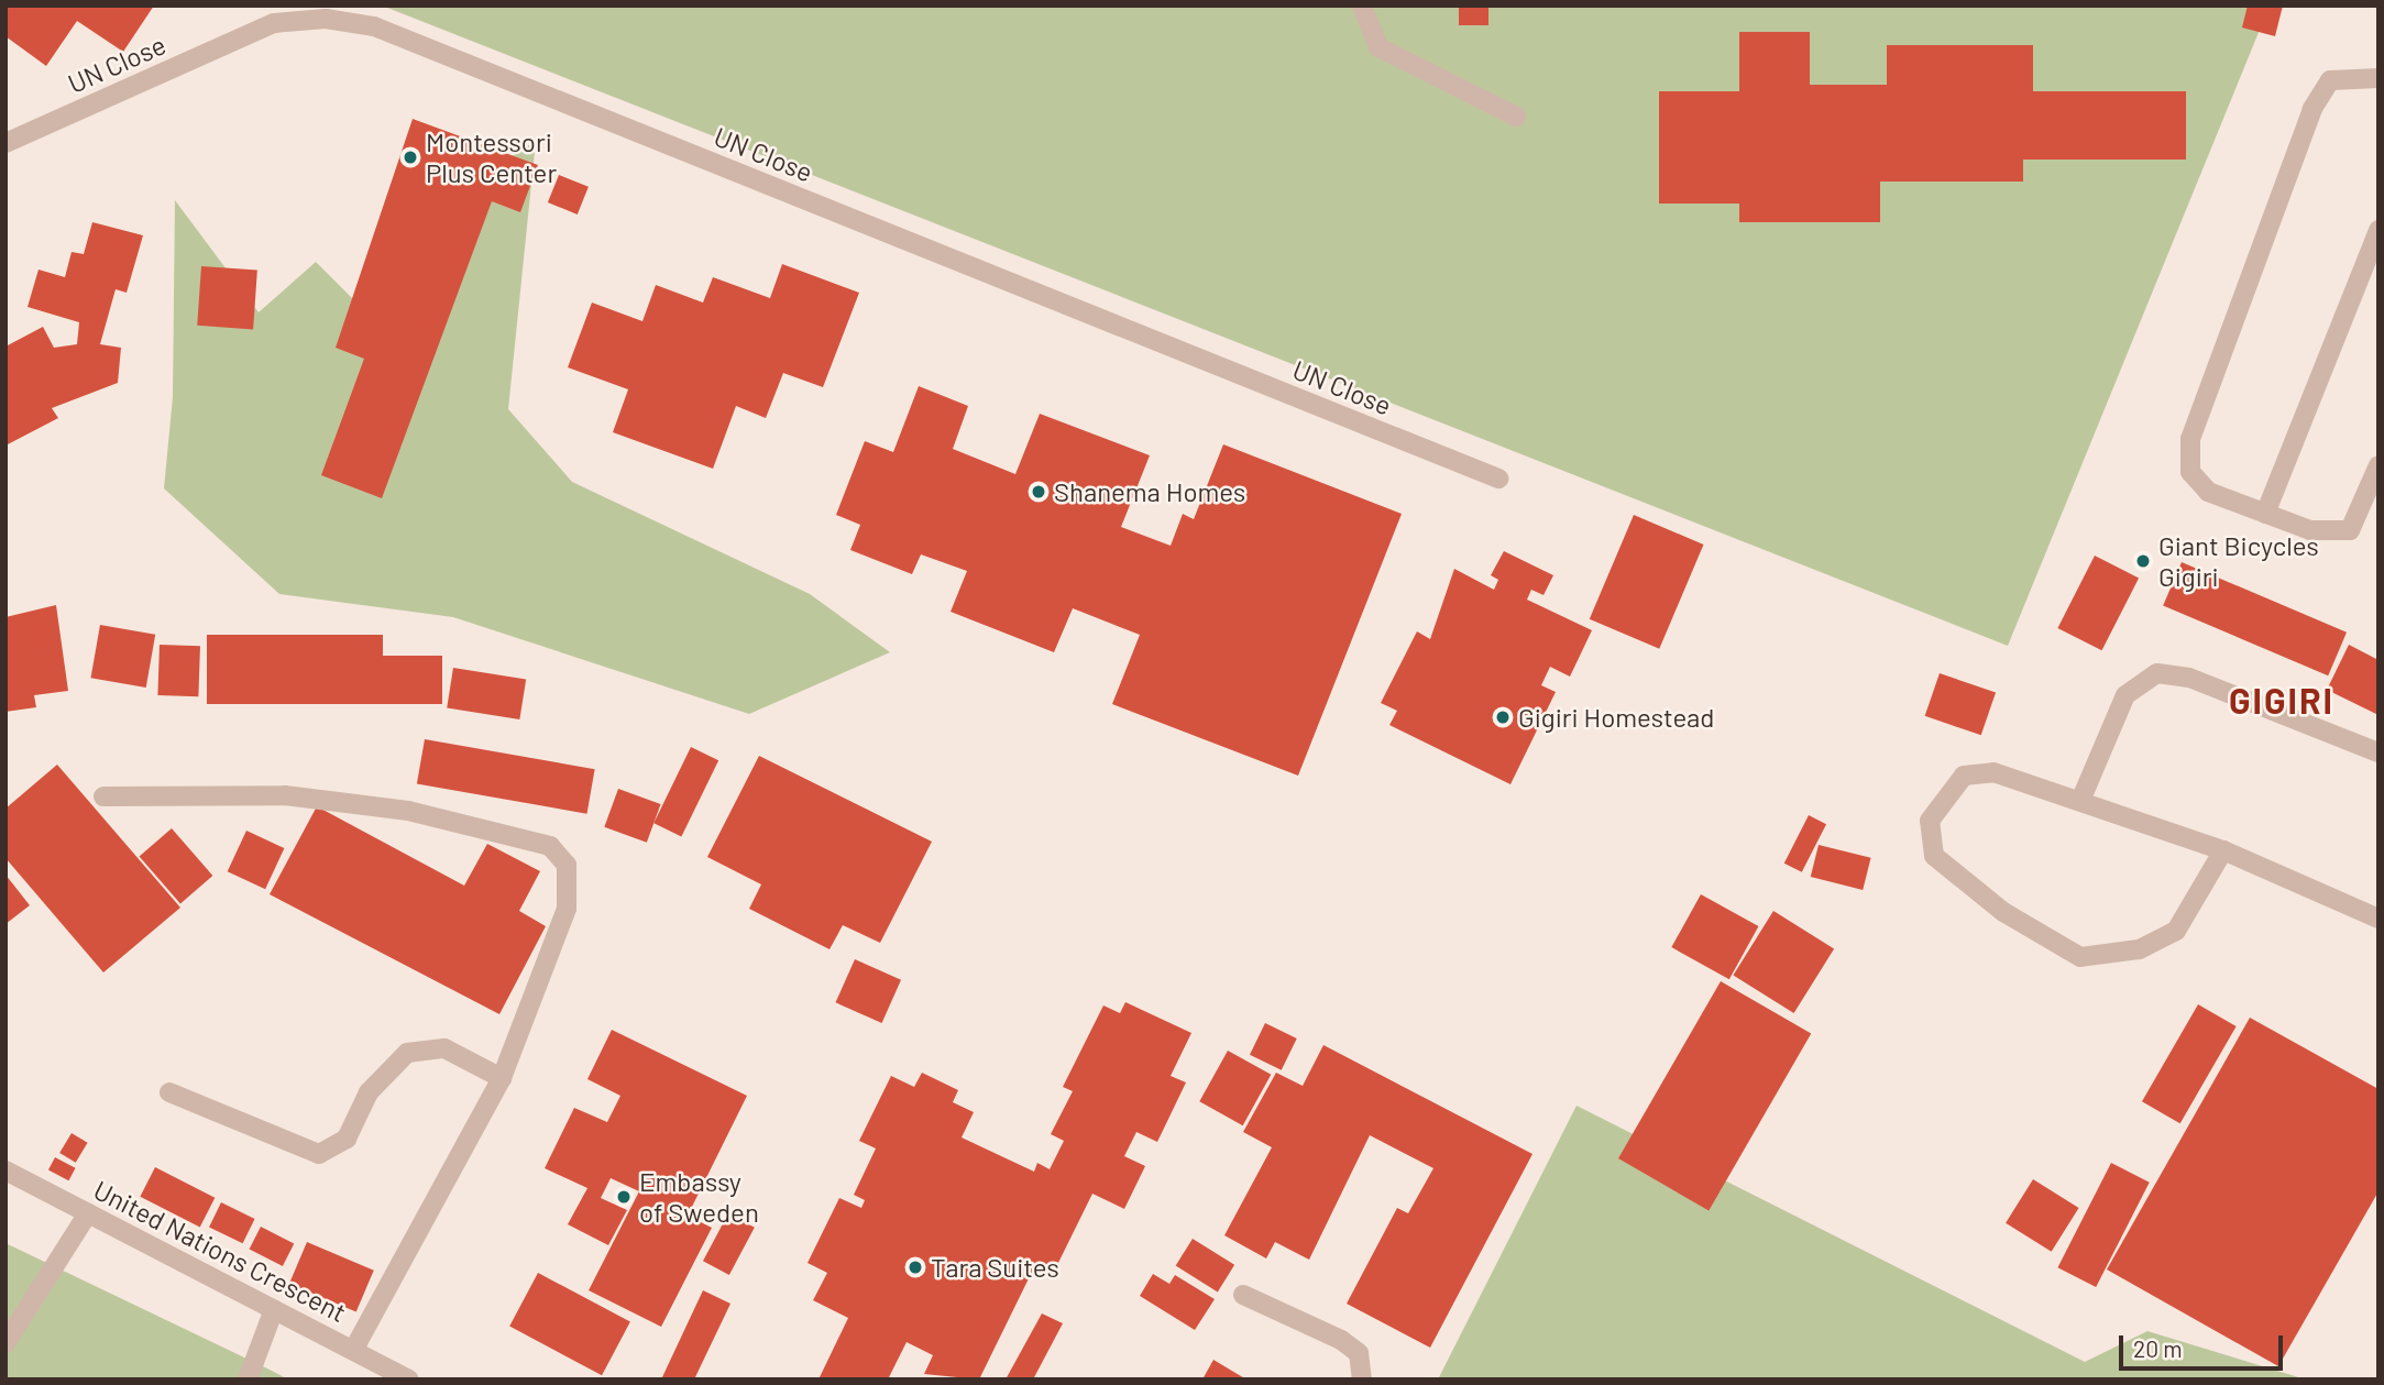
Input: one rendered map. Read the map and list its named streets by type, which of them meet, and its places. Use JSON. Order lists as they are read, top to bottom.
{
  "streets": {
    "street": ["UN Close", "United Nations Crescent"]
  },
  "districts": ["GIGIRI"],
  "places": [
    "Montessori Plus Center",
    "Shanema Homes",
    "Giant Bicycles Gigiri",
    "Gigiri Homestead",
    "Embassy of Sweden",
    "Tara Suites"
  ],
  "scale_bar": "20 m"
}
